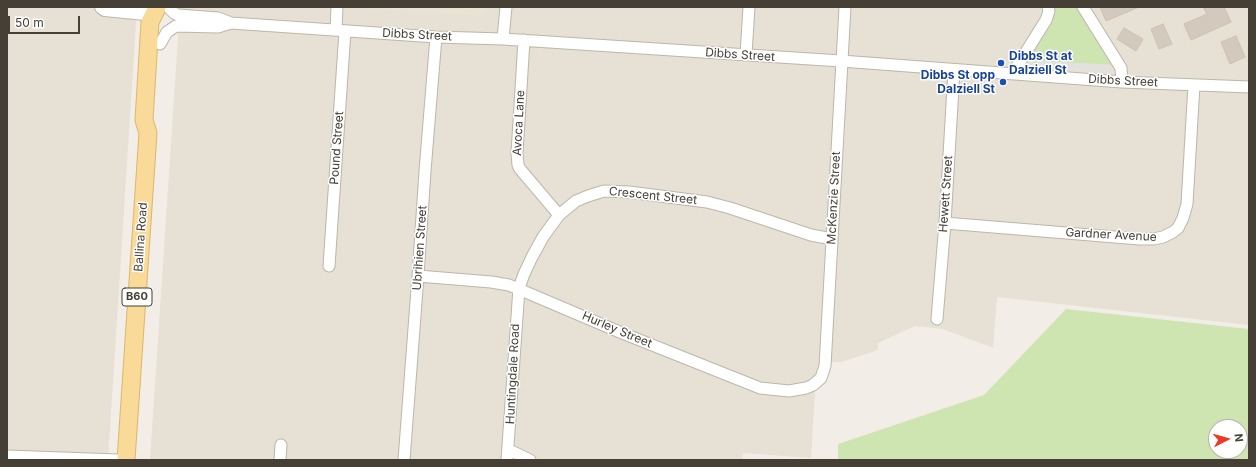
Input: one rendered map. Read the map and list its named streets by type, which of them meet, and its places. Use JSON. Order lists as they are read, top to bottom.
{
  "streets": {
    "main road": ["Ballina Road", "B60"],
    "street": [
      "Dibbs Street",
      "Avoca Lane",
      "Pound Street",
      "Hewett Street",
      "Crescent Street",
      "McKenzie Street",
      "Gardner Avenue",
      "Ubrihien Street",
      "Hurley Street",
      "Huntingdale Road"
    ]
  },
  "crossings": [
    ["Dibbs Street", "Avoca Lane"],
    ["Dibbs Street", "Pound Street"],
    ["Dibbs Street", "Hewett Street"],
    ["Dibbs Street", "McKenzie Street"],
    ["Dibbs Street", "Gardner Avenue"],
    ["Dibbs Street", "Ballina Road"],
    ["Dibbs Street", "Ubrihien Street"],
    ["Avoca Lane", "Crescent Street"],
    ["Hewett Street", "Gardner Avenue"],
    ["Crescent Street", "McKenzie Street"],
    ["Crescent Street", "Hurley Street"],
    ["Crescent Street", "Huntingdale Road"],
    ["McKenzie Street", "Hurley Street"],
    ["Ubrihien Street", "Hurley Street"],
    ["Hurley Street", "Huntingdale Road"]
  ],
  "places": ["Dibbs St at Dalziell St", "Dibbs St opp Dalziell St"],
  "scale_bar": "50 m",
  "north": "right"
}
